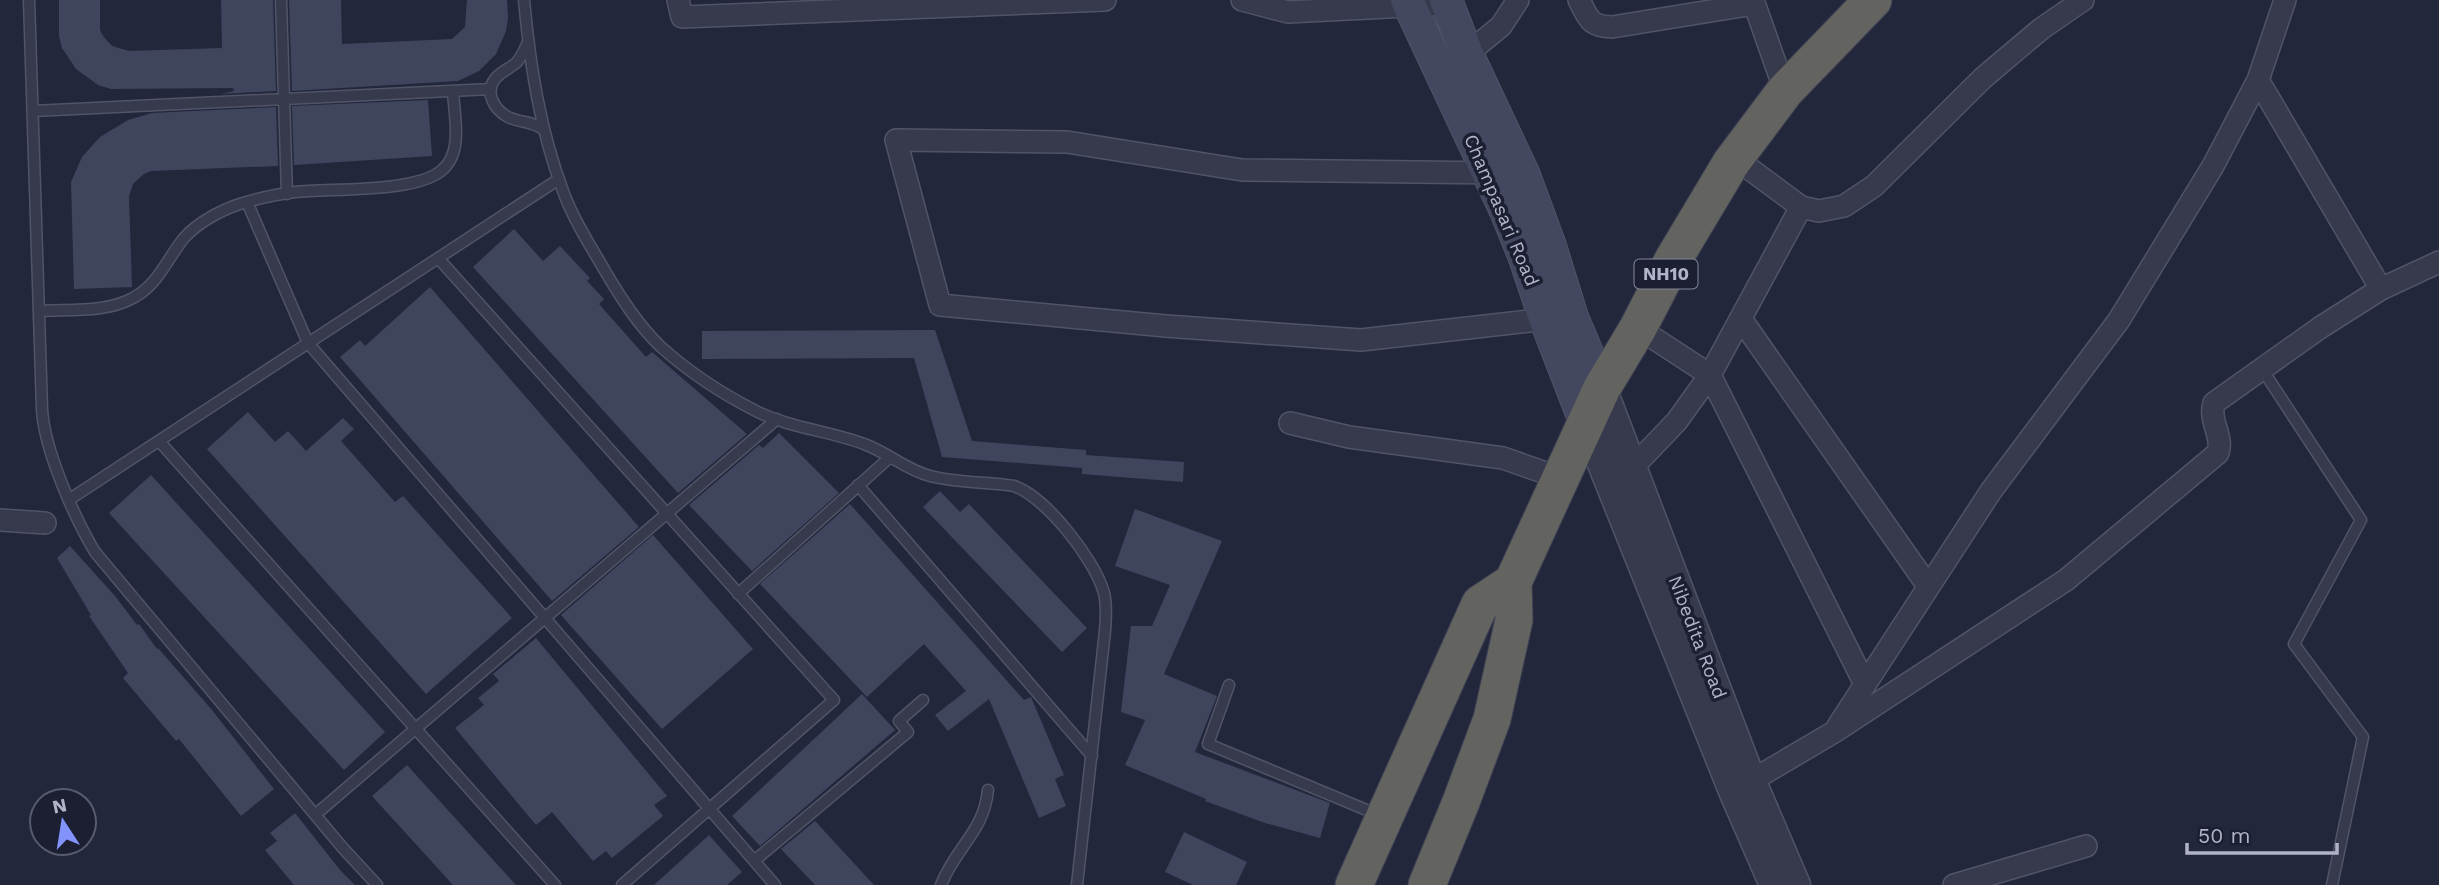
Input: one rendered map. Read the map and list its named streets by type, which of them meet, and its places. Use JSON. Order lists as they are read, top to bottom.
{
  "streets": {
    "highway": ["NH10"],
    "main road": ["Champasari Road"],
    "street": ["Nibedita Road"]
  },
  "crossings": [
    ["Champasari Road", "NH10"],
    ["Champasari Road", "Nibedita Road"],
    ["NH10", "Nibedita Road"]
  ],
  "scale_bar": "50 m",
  "north": "top"
}
